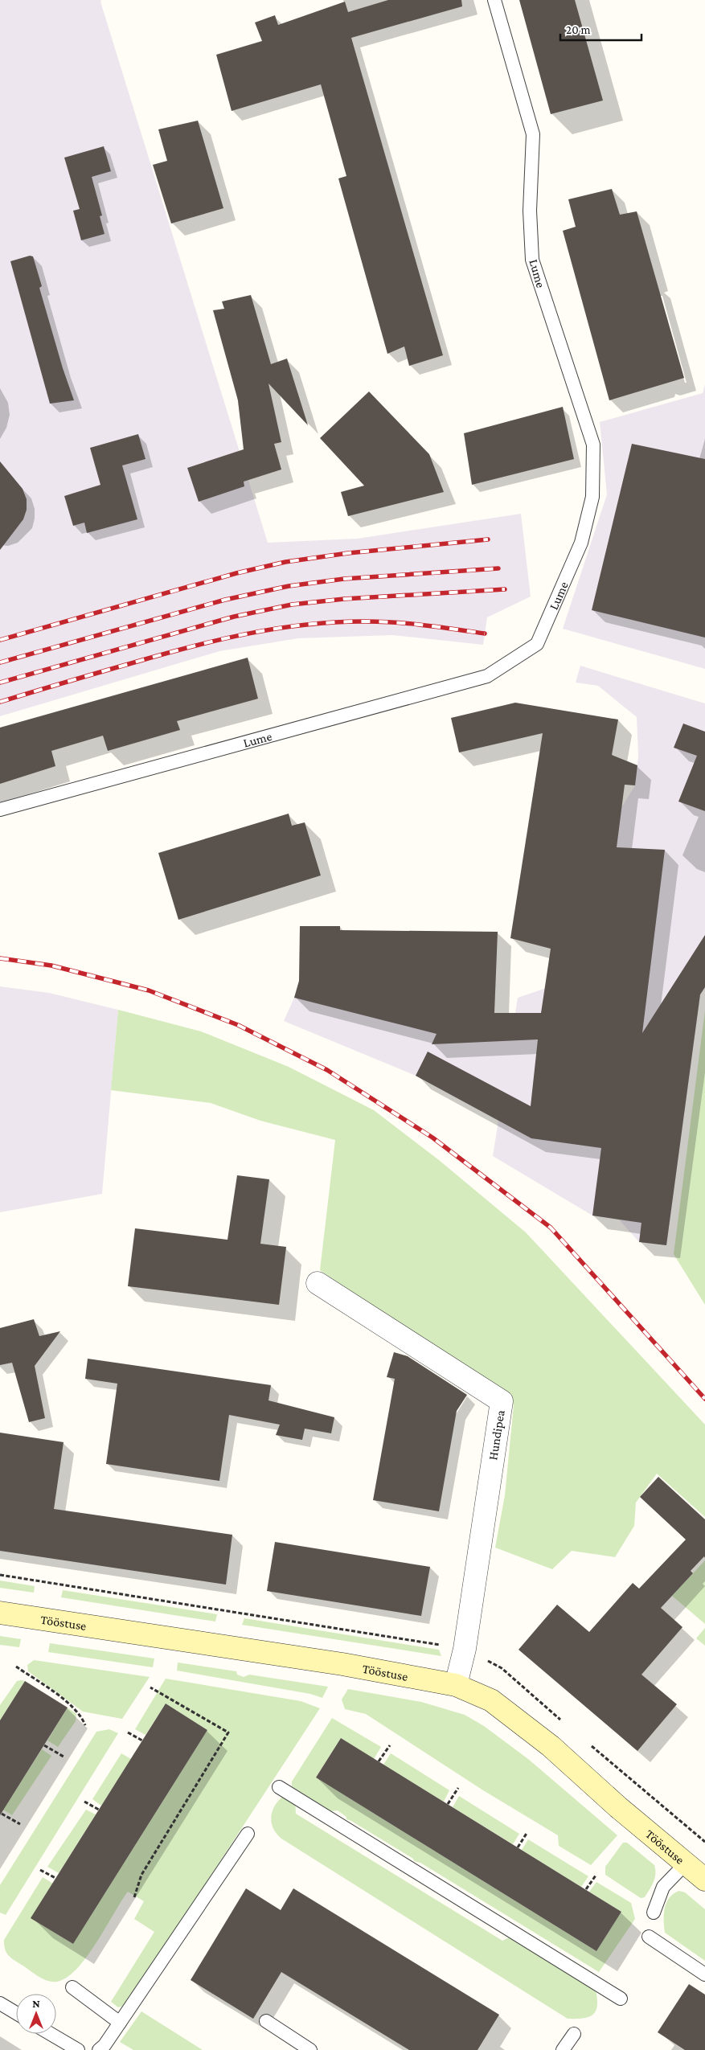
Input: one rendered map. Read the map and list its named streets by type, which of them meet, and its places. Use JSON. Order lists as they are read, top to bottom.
{
  "streets": {
    "street": ["Hundipea", "Tööstuse"],
    "lane": ["Lume"]
  },
  "crossings": [
    ["Hundipea", "Tööstuse"]
  ],
  "scale_bar": "20 m",
  "north": "top"
}
